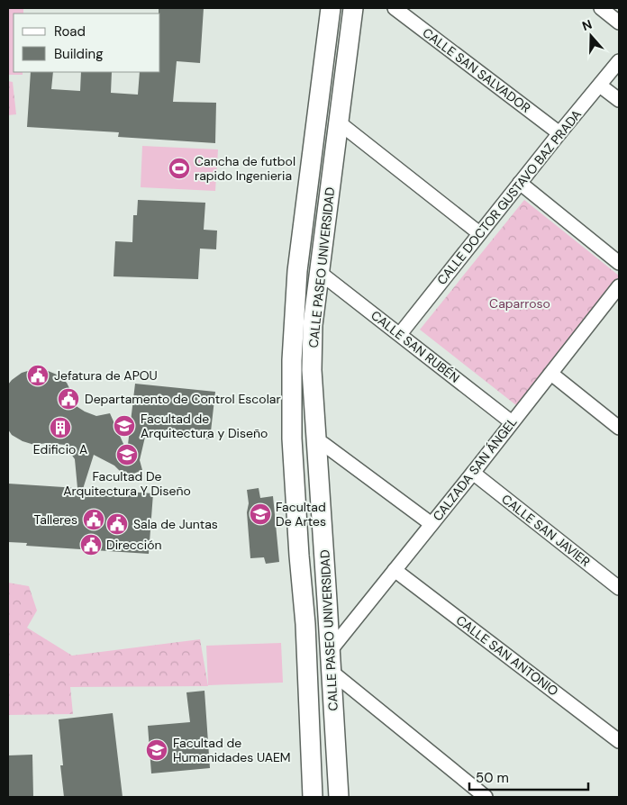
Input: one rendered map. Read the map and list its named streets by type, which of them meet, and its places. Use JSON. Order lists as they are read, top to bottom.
{
  "streets": {
    "street": [
      "CALLE SAN SALVADOR",
      "CALLE DOCTOR GUSTAVO BAZ PRADA",
      "CALLE PASEO UNIVERSIDAD",
      "CALLE SAN RUBÉN",
      "CALZADA SAN ÁNGEL",
      "CALLE SAN JAVIER",
      "CALLE SAN ANTONIO"
    ]
  },
  "crossings": [
    ["CALLE SAN SALVADOR", "CALLE DOCTOR GUSTAVO BAZ PRADA"],
    ["CALLE DOCTOR GUSTAVO BAZ PRADA", "CALLE SAN RUBÉN"],
    ["CALLE PASEO UNIVERSIDAD", "CALLE SAN RUBÉN"],
    ["CALLE PASEO UNIVERSIDAD", "CALZADA SAN ÁNGEL"],
    ["CALLE SAN RUBÉN", "CALZADA SAN ÁNGEL"],
    ["CALZADA SAN ÁNGEL", "CALLE SAN JAVIER"],
    ["CALZADA SAN ÁNGEL", "CALLE SAN ANTONIO"]
  ],
  "parks": ["Caparroso"],
  "places": {
    "sports": ["Cancha de futbol rapido Ingenieria"],
    "public building": [
      "Jefatura de APOU",
      "Departamento de Control Escolar",
      "Talleres",
      "Sala de Juntas",
      "Dirección"
    ],
    "school or university": [
      "Facultad de Arquitectura y Diseño",
      "Facultad De Arquitectura Y Diseño",
      "Facultad De Artes",
      "Facultad de Humanidades UAEM"
    ],
    "building": ["Edificio A"]
  },
  "legend": ["Road", "Building"],
  "scale_bar": "50 m",
  "north": "top"
}
